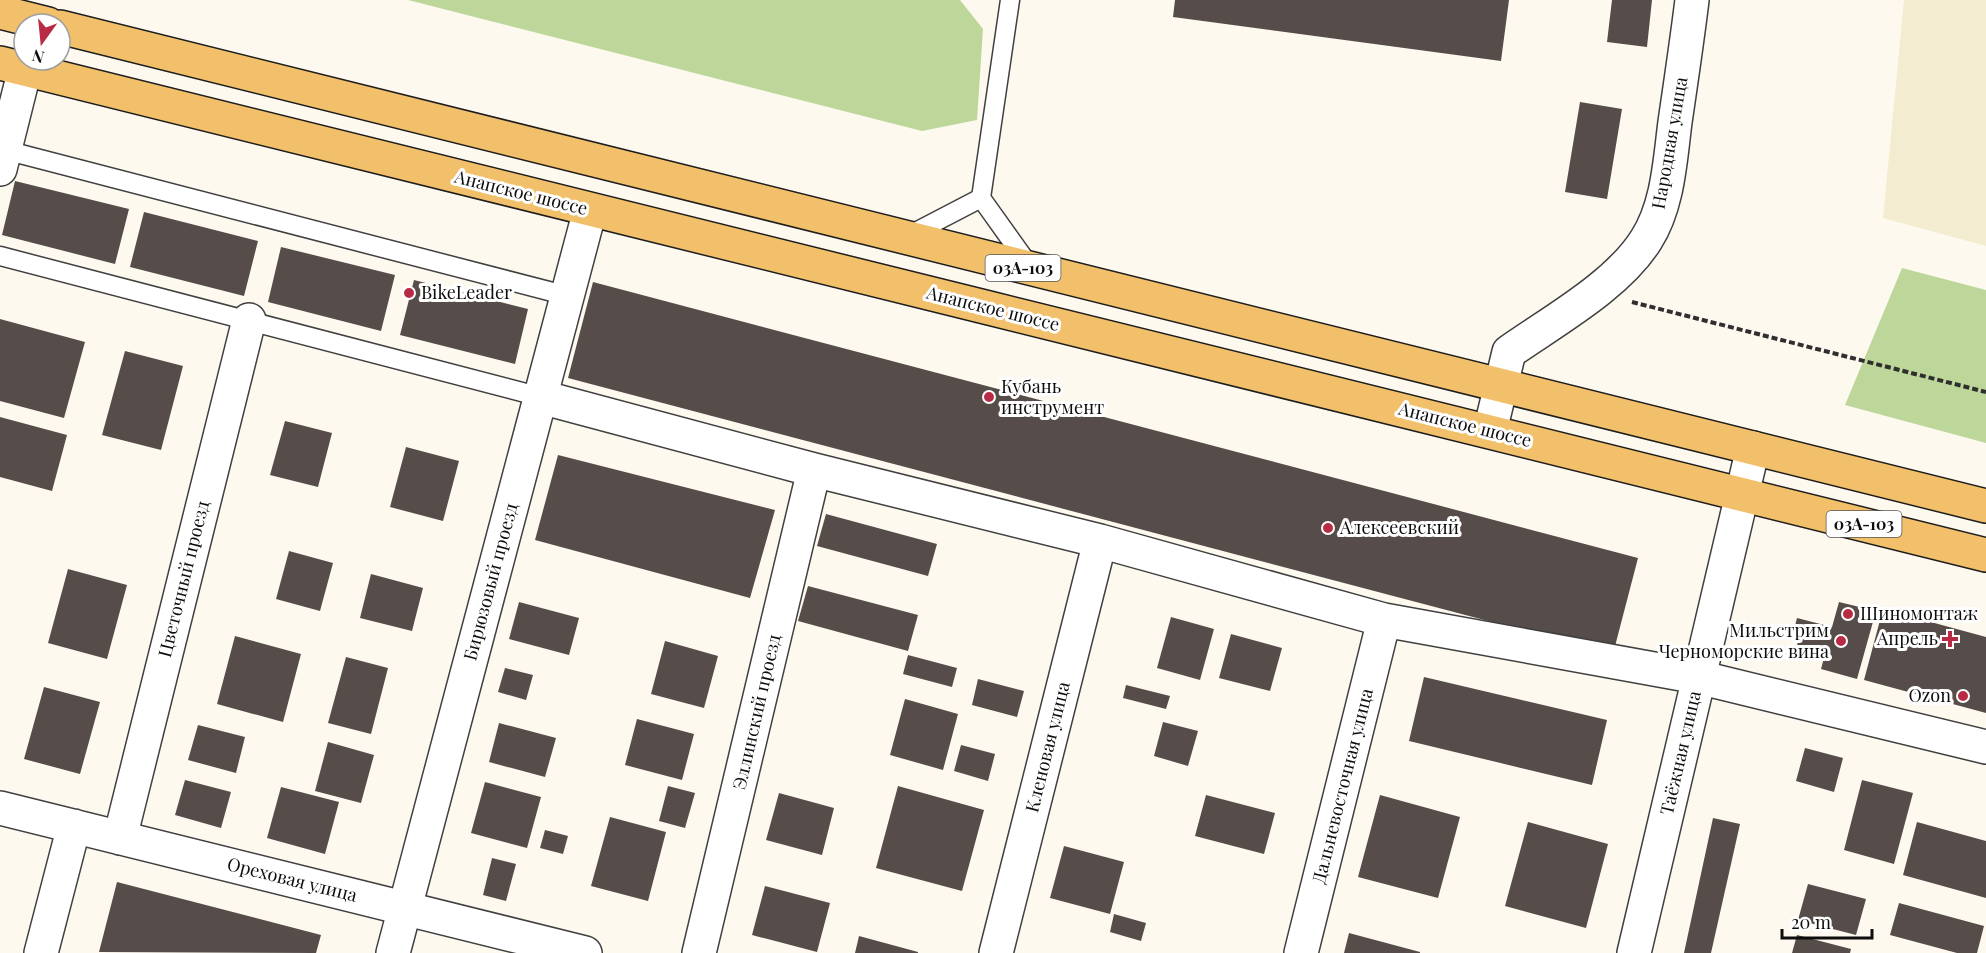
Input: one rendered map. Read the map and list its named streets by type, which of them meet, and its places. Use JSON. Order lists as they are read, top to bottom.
{
  "streets": {
    "main road": ["Анапское шоссе", "03А-103"],
    "street": [
      "Народная улица",
      "Цветочный проезд",
      "Бирюзовый проезд",
      "Эллинский проезд",
      "Кленовая улица",
      "Таёжная улица",
      "Дальневосточная улица",
      "Ореховая улица"
    ]
  },
  "crossings": [
    ["Народная улица", "Анапское шоссе"],
    ["Народная улица", "03А-103"],
    ["Анапское шоссе", "Бирюзовый проезд"],
    ["Анапское шоссе", "Таёжная улица"],
    ["03А-103", "Таёжная улица"],
    ["Цветочный проезд", "Ореховая улица"],
    ["Бирюзовый проезд", "Ореховая улица"]
  ],
  "places": {
    "other": [
      "BikeLeader",
      "Кубань инструмент",
      "Алексеевский",
      "Шиномонтаж",
      "Мильстрим Черноморские вина",
      "Ozon"
    ],
    "health": ["Апрель"]
  },
  "scale_bar": "20 m",
  "north": "bottom"
}
